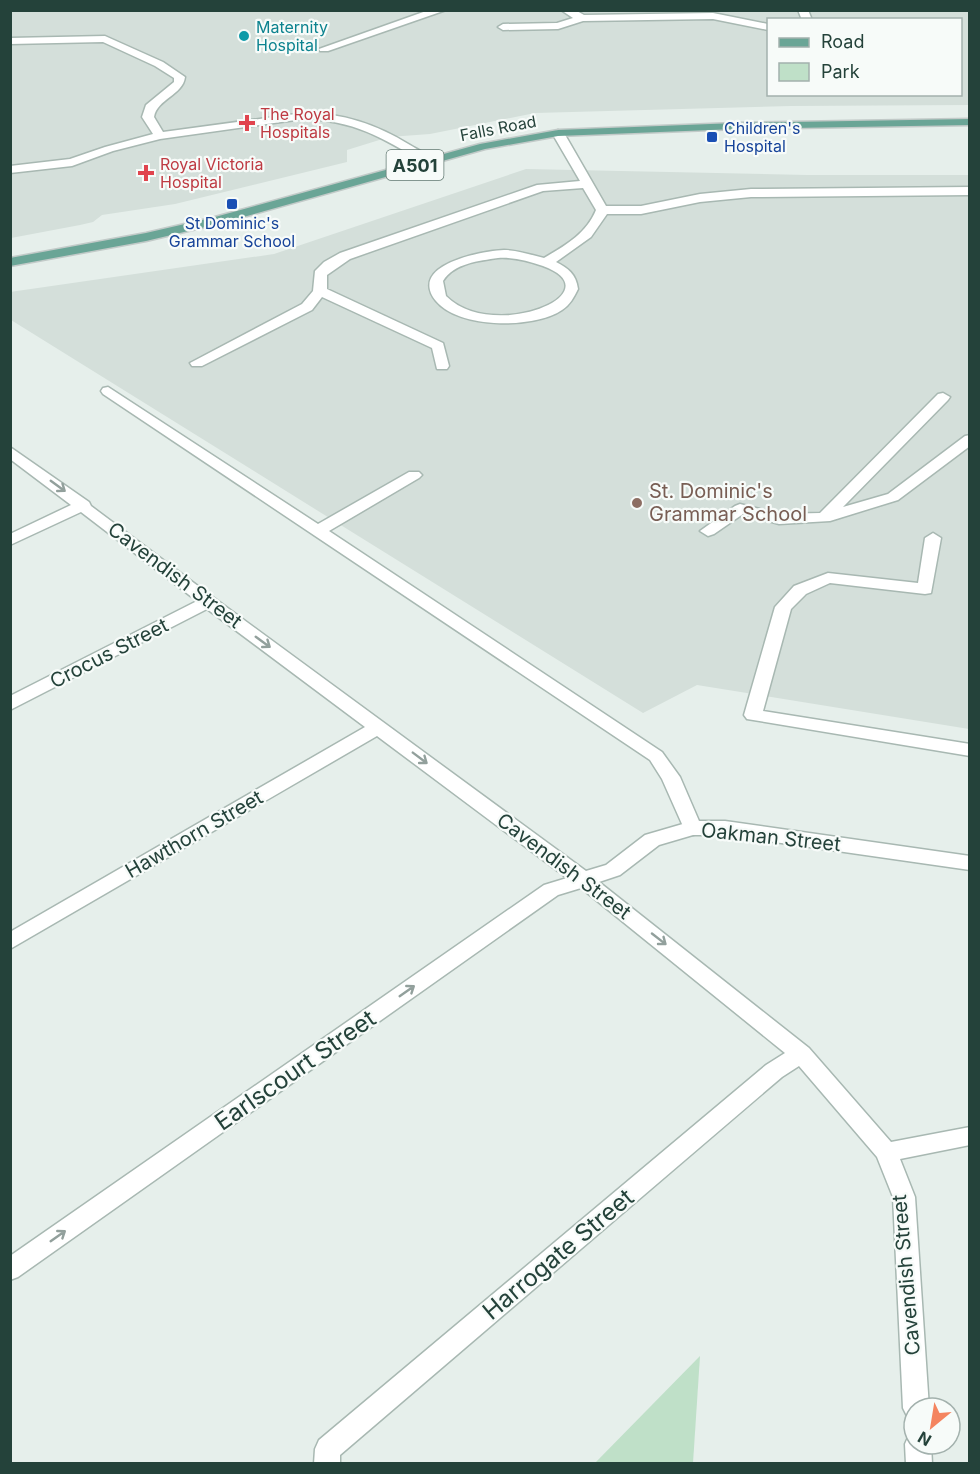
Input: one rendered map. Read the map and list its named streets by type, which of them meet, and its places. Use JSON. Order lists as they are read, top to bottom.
{
  "streets": {
    "main road": ["Falls Road", "A501"],
    "street": [
      "Cavendish Street",
      "Crocus Street",
      "Hawthorn Street",
      "Oakman Street",
      "Earlscourt Street",
      "Harrogate Street"
    ]
  },
  "crossings": [
    ["Cavendish Street", "Crocus Street"],
    ["Cavendish Street", "Hawthorn Street"],
    ["Cavendish Street", "Oakman Street"],
    ["Cavendish Street", "Earlscourt Street"],
    ["Cavendish Street", "Harrogate Street"],
    ["Oakman Street", "Earlscourt Street"]
  ],
  "one_way": ["Earlscourt Street"],
  "places": {
    "other": ["Maternity Hospital", "St. Dominic's Grammar School"],
    "health": ["The Royal Hospitals", "Royal Victoria Hospital"],
    "transit": ["Children's Hospital", "St Dominic's Grammar School"]
  },
  "legend": ["Road", "Park"],
  "north": "bottom left"
}
